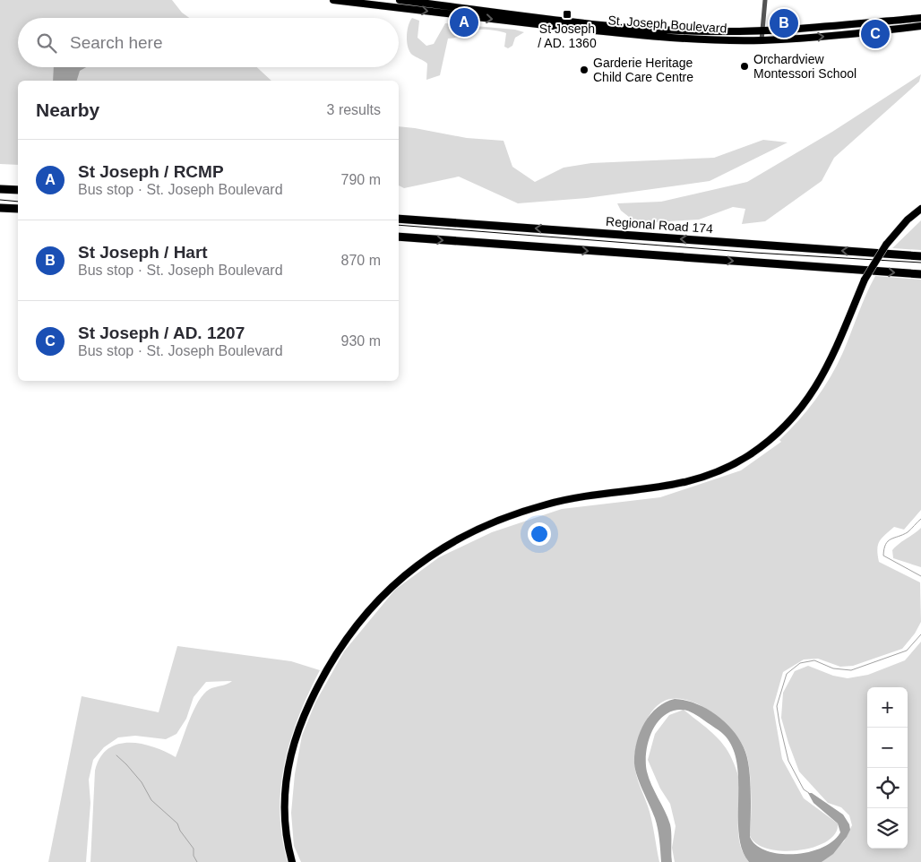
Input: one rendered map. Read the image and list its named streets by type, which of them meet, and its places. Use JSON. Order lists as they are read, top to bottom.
{
  "streets": {
    "highway": ["Regional Road 174"],
    "main road": ["St. Joseph Boulevard"]
  },
  "places": {
    "transit": ["St Joseph / AD. 1360"],
    "other": ["Orchardview Montessori School", "Garderie Heritage Child Care Centre"]
  },
  "page": {
    "pins": ["A", "B", "C"],
    "search": "Search here",
    "heading": ["Nearby", "3 results"],
    "list": [
      {
        "mark": "A",
        "name": "St Joseph / RCMP",
        "note": "Bus stop · St. Joseph Boulevard",
        "value": "790 m"
      },
      {
        "mark": "B",
        "name": "St Joseph / Hart",
        "note": "Bus stop · St. Joseph Boulevard",
        "value": "870 m"
      },
      {
        "mark": "C",
        "name": "St Joseph / AD. 1207",
        "note": "Bus stop · St. Joseph Boulevard",
        "value": "930 m"
      }
    ],
    "map_buttons": ["+", "−"]
  }
}
